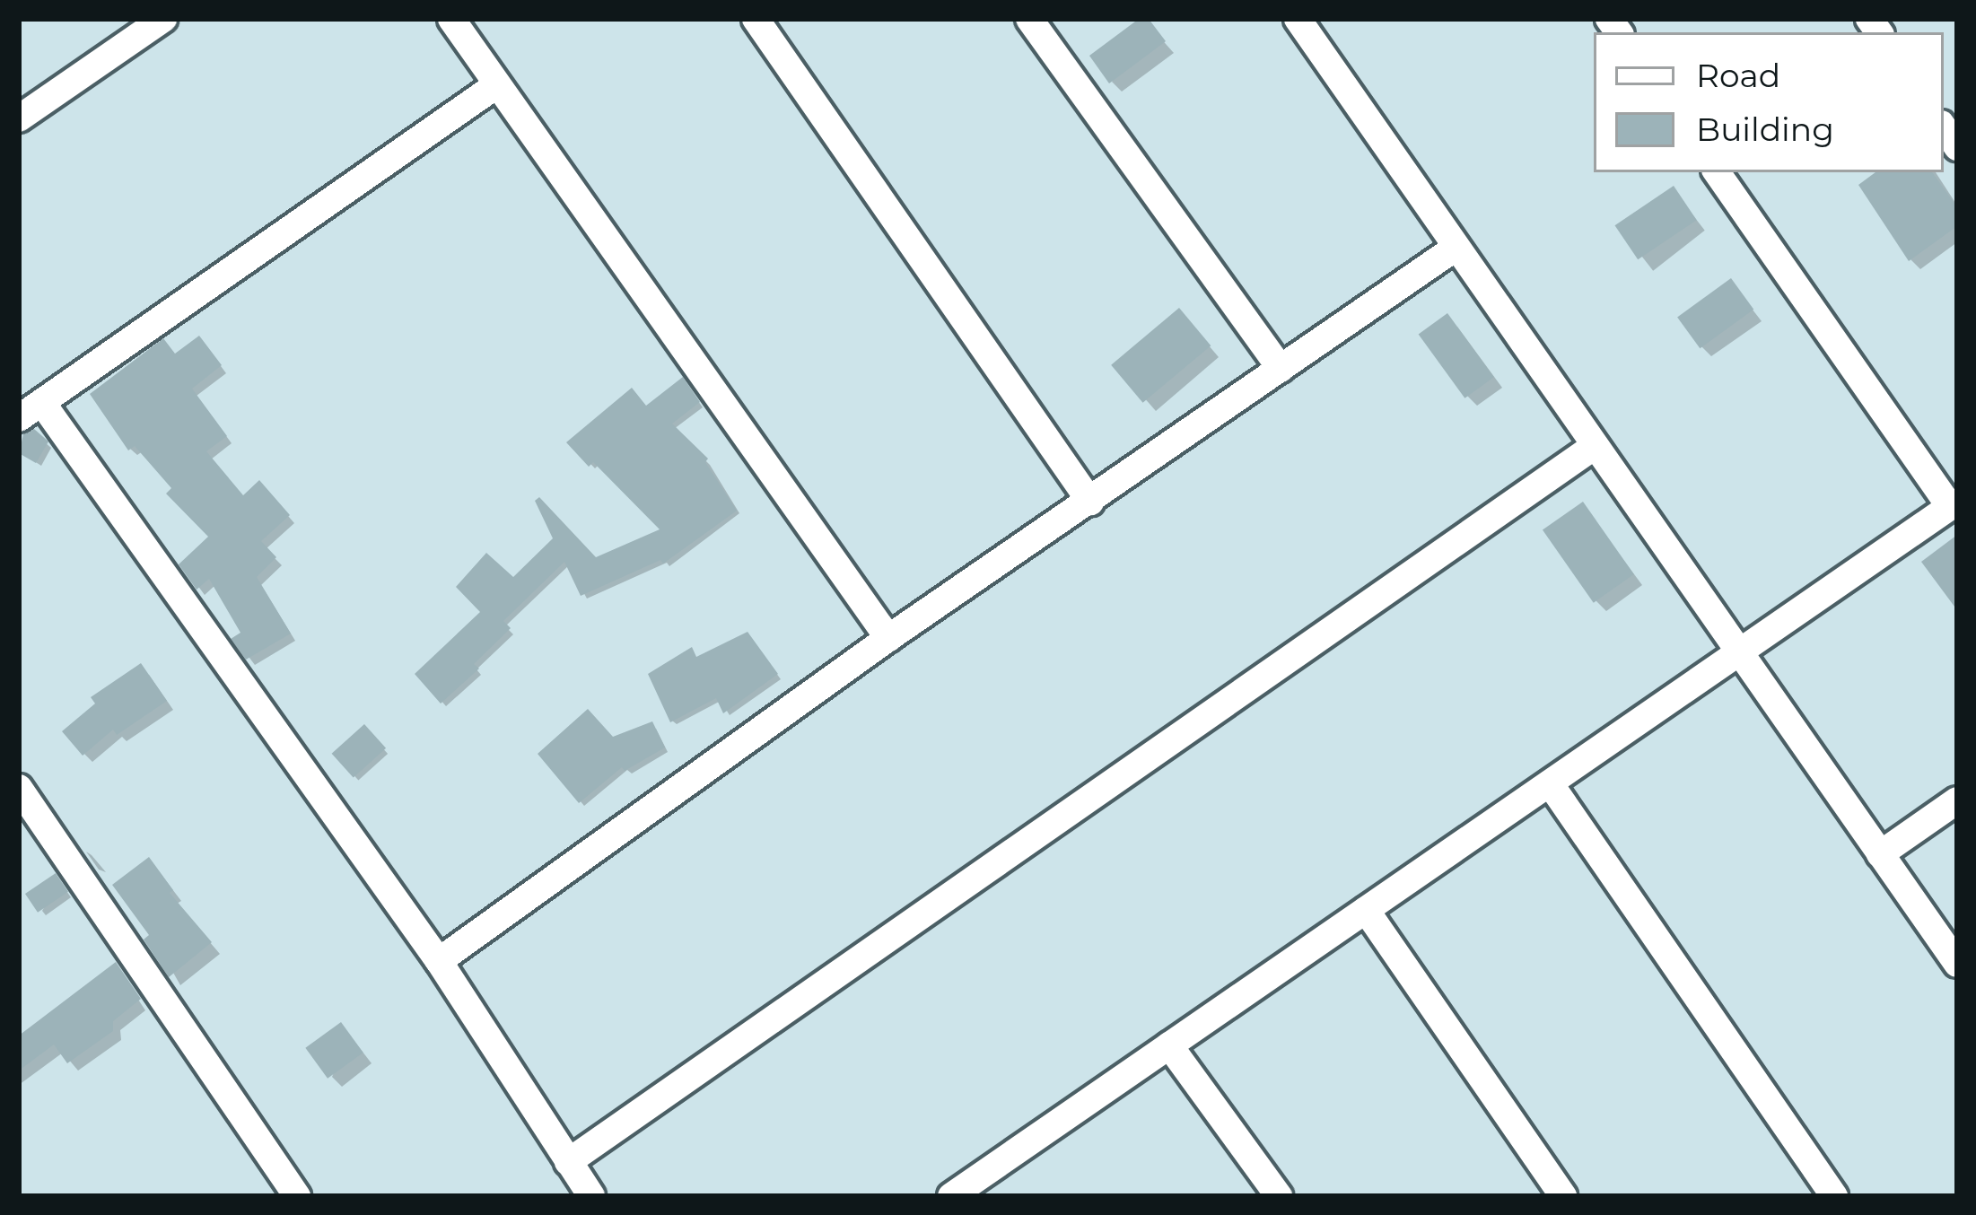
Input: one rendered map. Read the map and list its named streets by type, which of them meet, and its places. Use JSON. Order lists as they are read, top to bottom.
{
  "legend": ["Road", "Building"]
}
